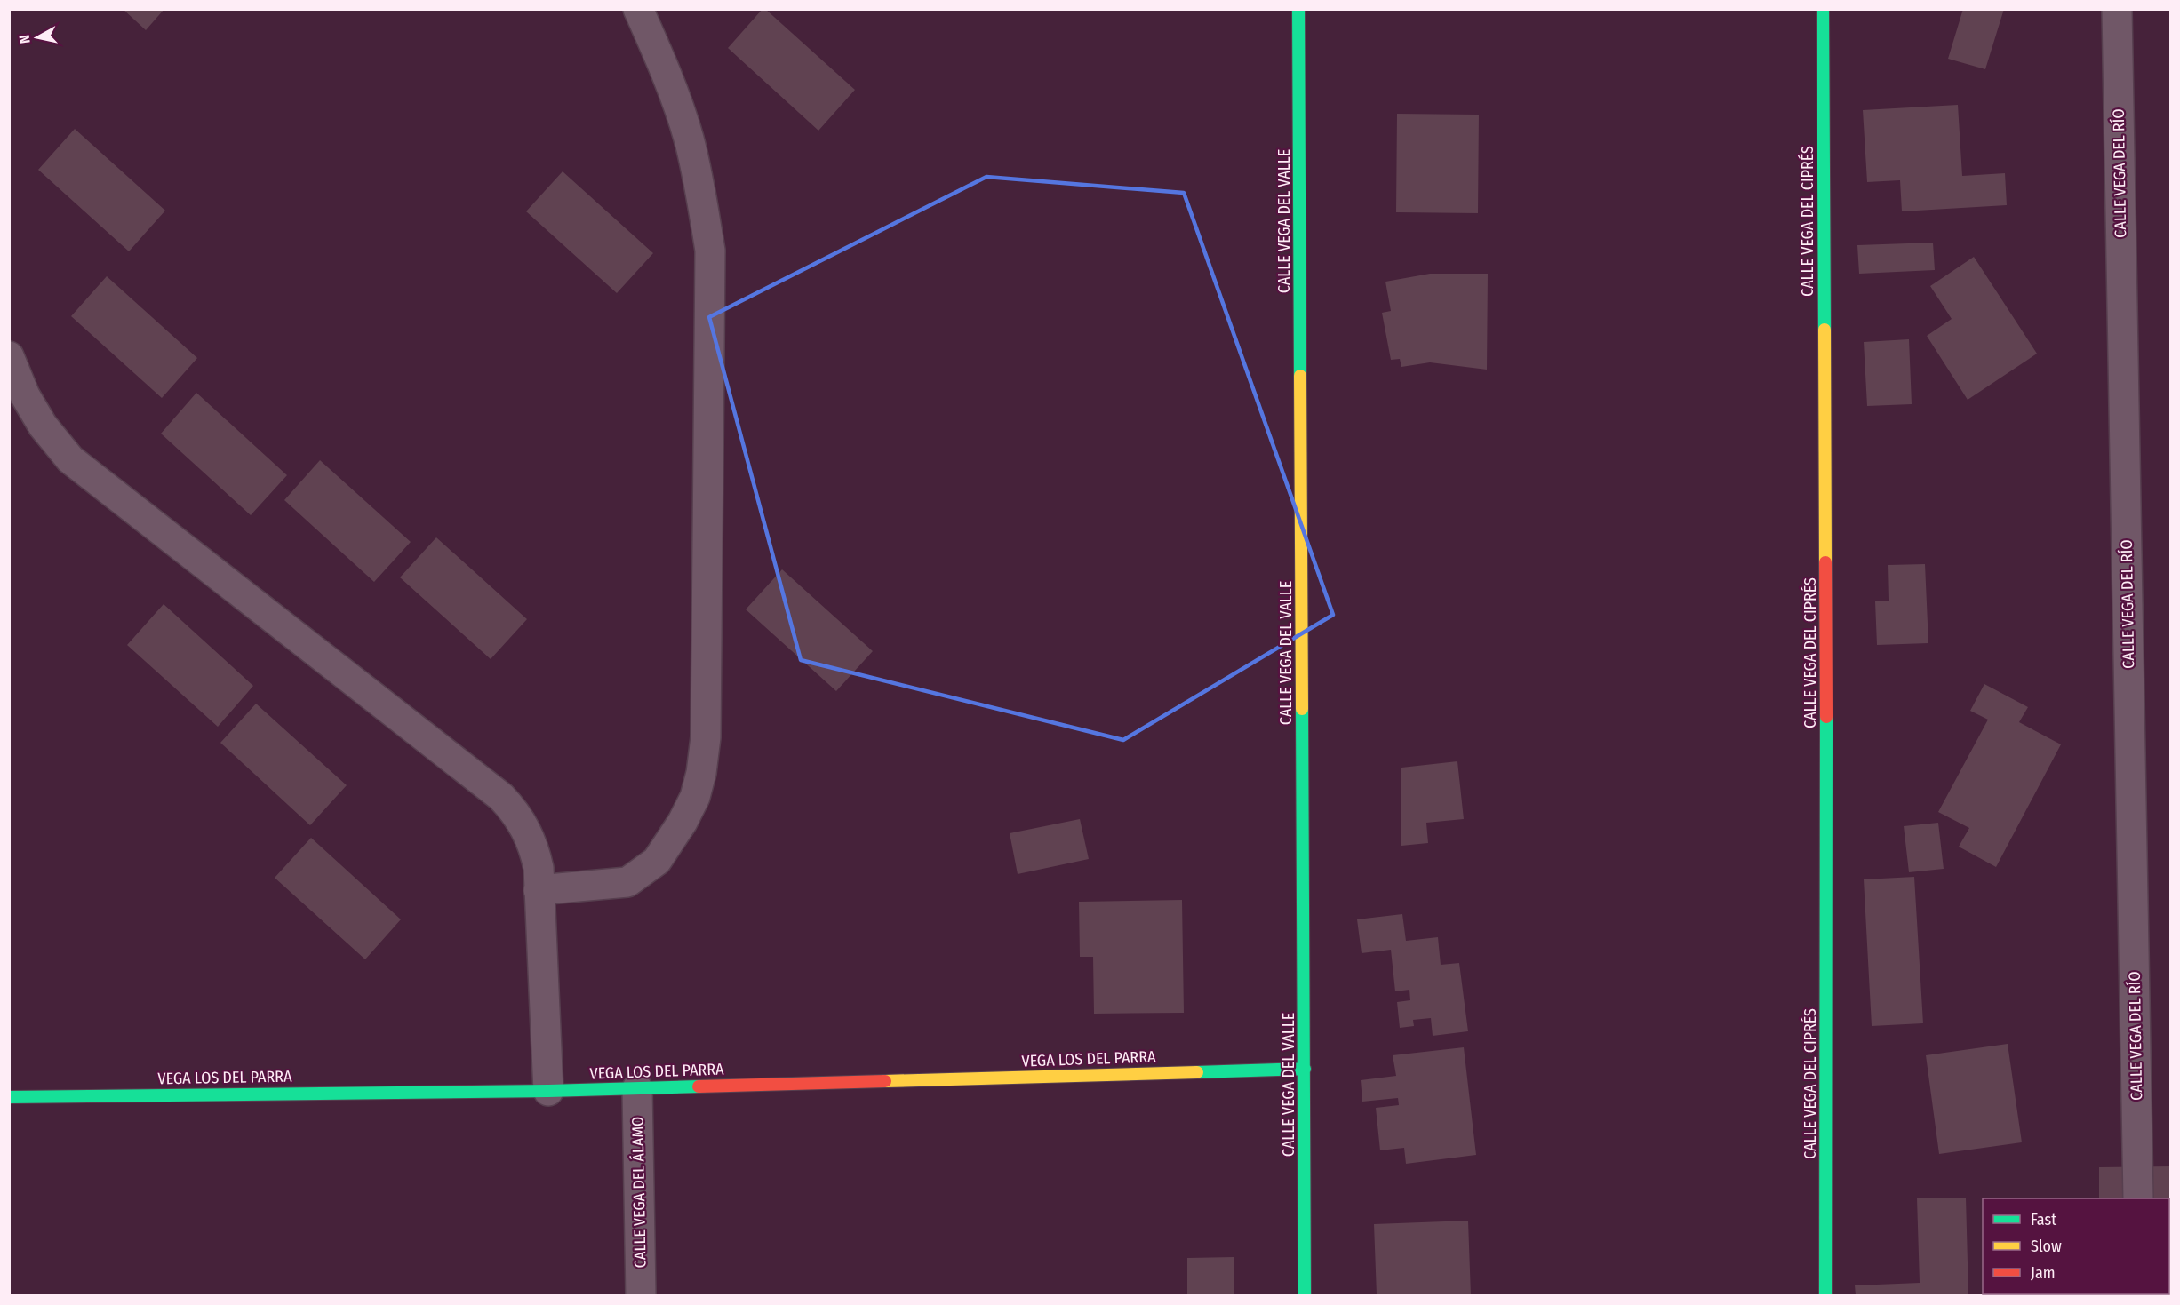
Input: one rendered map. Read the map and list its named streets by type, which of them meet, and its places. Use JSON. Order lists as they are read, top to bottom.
{
  "streets": {
    "street": [
      "CALLE VEGA DEL RÍO",
      "CALLE VEGA DEL VALLE",
      "CALLE VEGA DEL CIPRÉS",
      "VEGA LOS DEL PARRA",
      "CALLE VEGA DEL ÁLAMO"
    ]
  },
  "crossings": [
    ["CALLE VEGA DEL VALLE", "VEGA LOS DEL PARRA"],
    ["VEGA LOS DEL PARRA", "CALLE VEGA DEL ÁLAMO"]
  ],
  "legend": ["Fast", "Slow", "Jam"],
  "north": "left"
}
